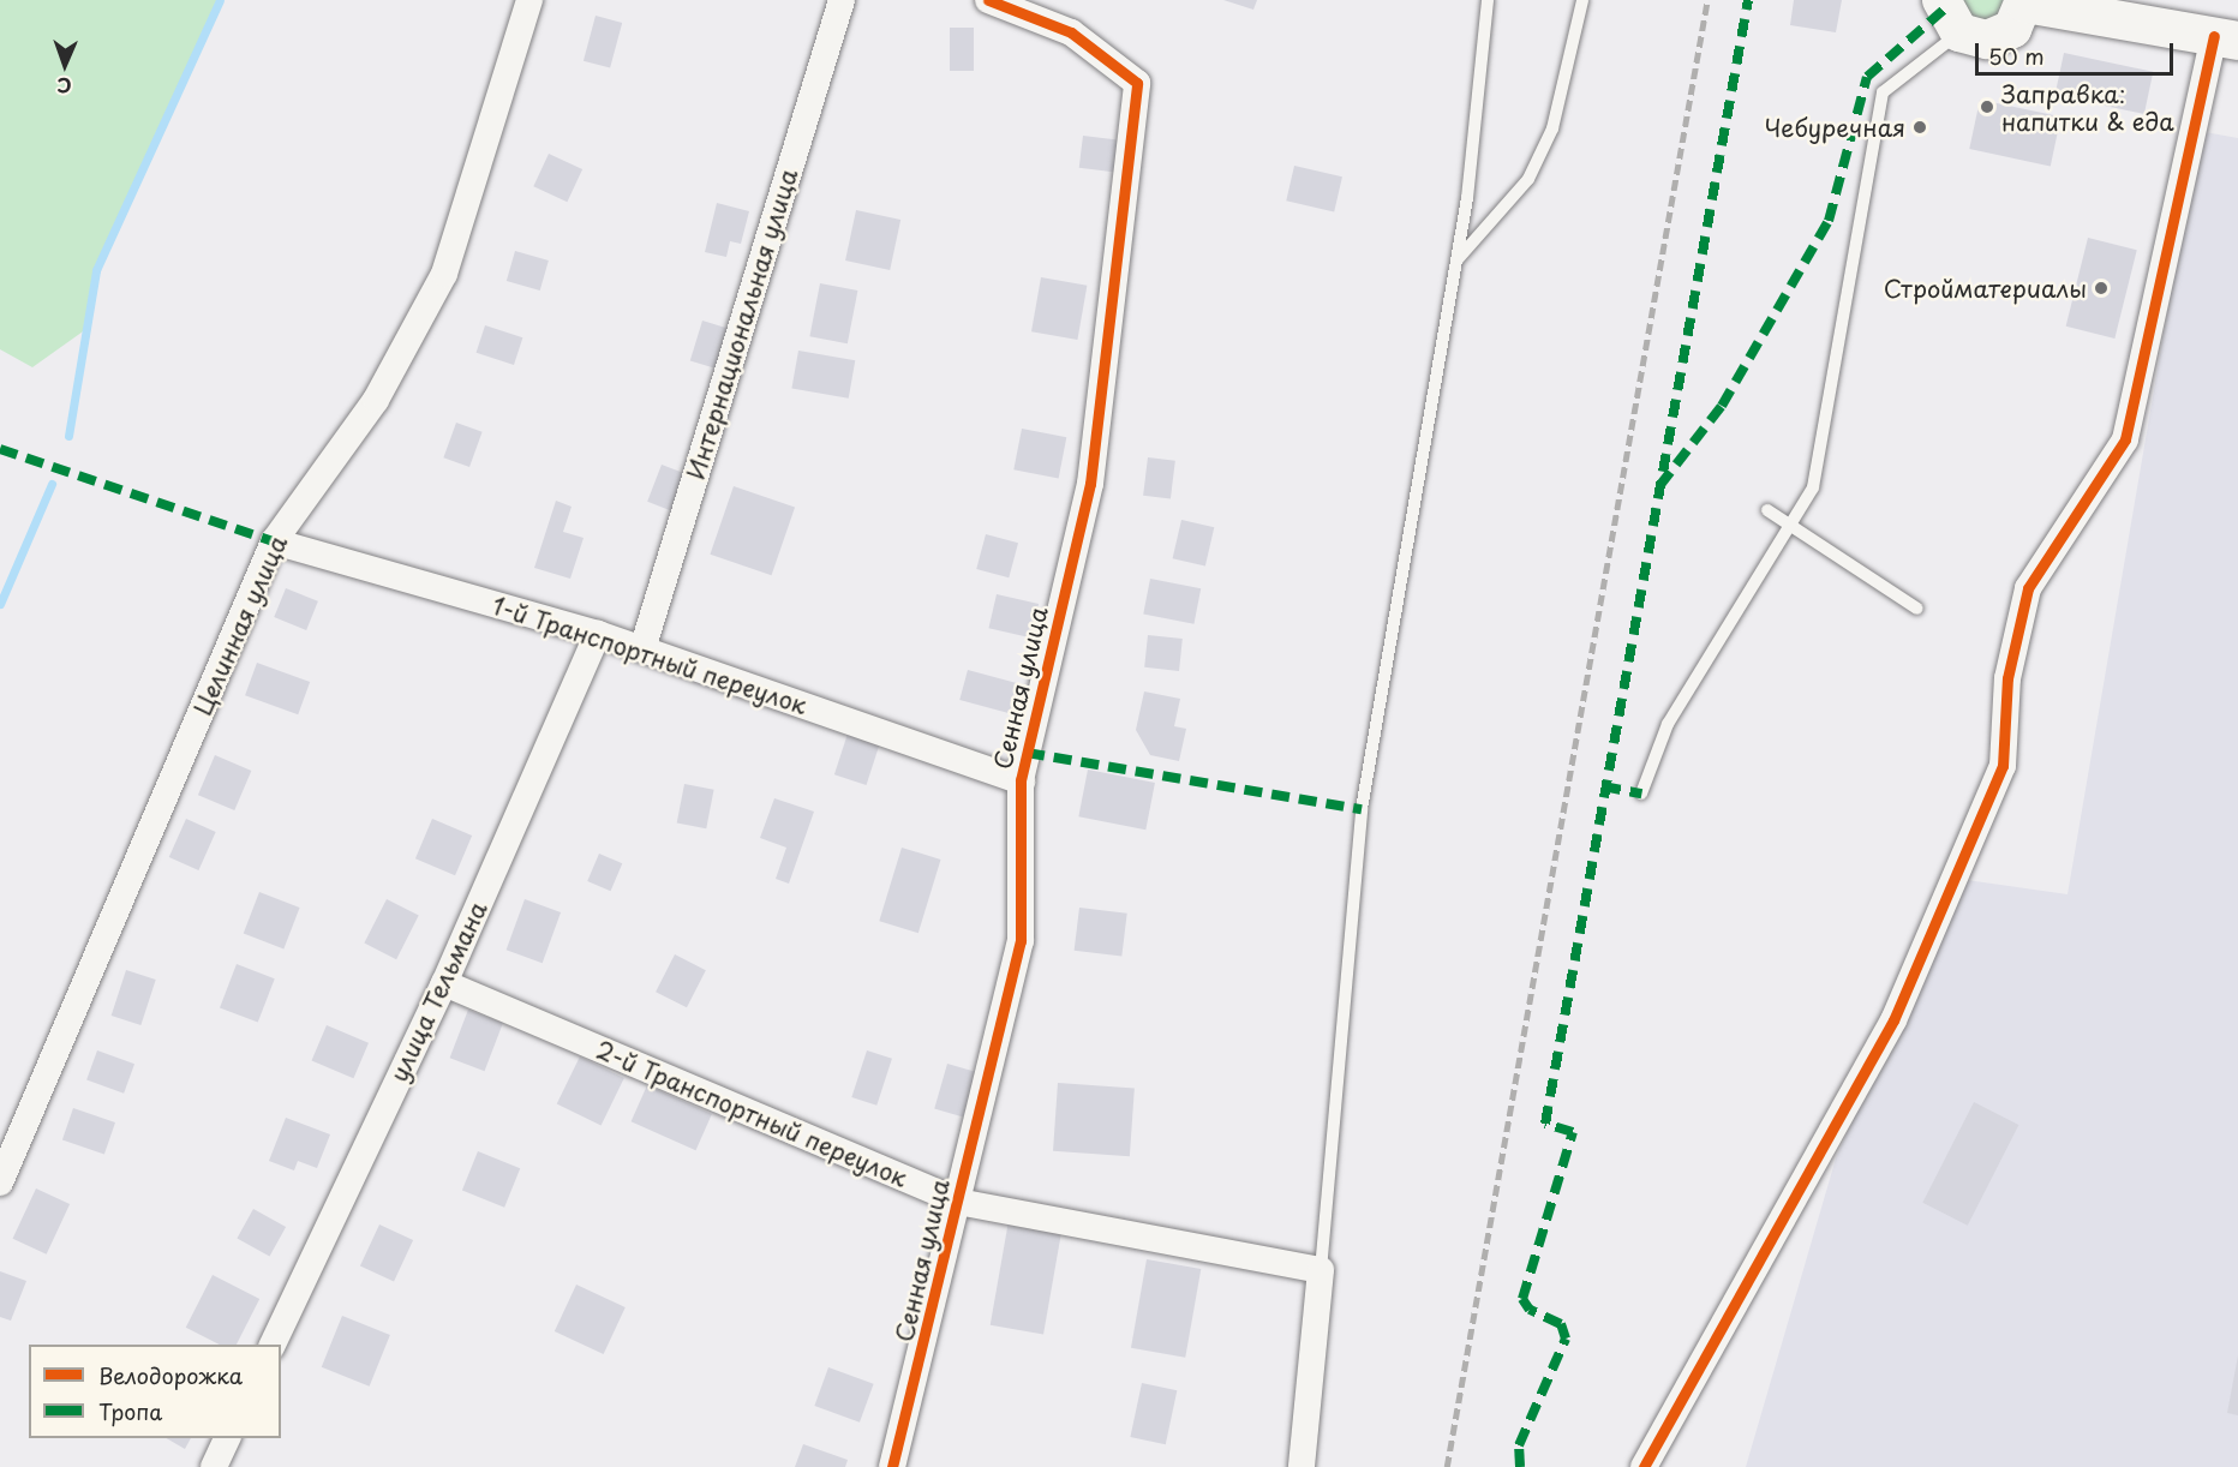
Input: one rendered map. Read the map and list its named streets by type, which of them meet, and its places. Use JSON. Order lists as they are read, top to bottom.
{
  "streets": {
    "street": [
      "Интернациональная улица",
      "Целинная улица",
      "1-й Транспортный переулок",
      "Сенная улица",
      "улица Тельмана",
      "2-й Транспортный переулок"
    ]
  },
  "crossings": [
    ["Интернациональная улица", "1-й Транспортный переулок"],
    ["Целинная улица", "1-й Транспортный переулок"],
    ["1-й Транспортный переулок", "Сенная улица"],
    ["1-й Транспортный переулок", "улица Тельмана"],
    ["Сенная улица", "2-й Транспортный переулок"],
    ["улица Тельмана", "2-й Транспортный переулок"]
  ],
  "places": ["Заправка: напитки & еда", "Чебуречная", "Стройматериалы"],
  "legend": ["Велодорожка", "Тропа"],
  "scale_bar": "50 m",
  "north": "bottom"
}
